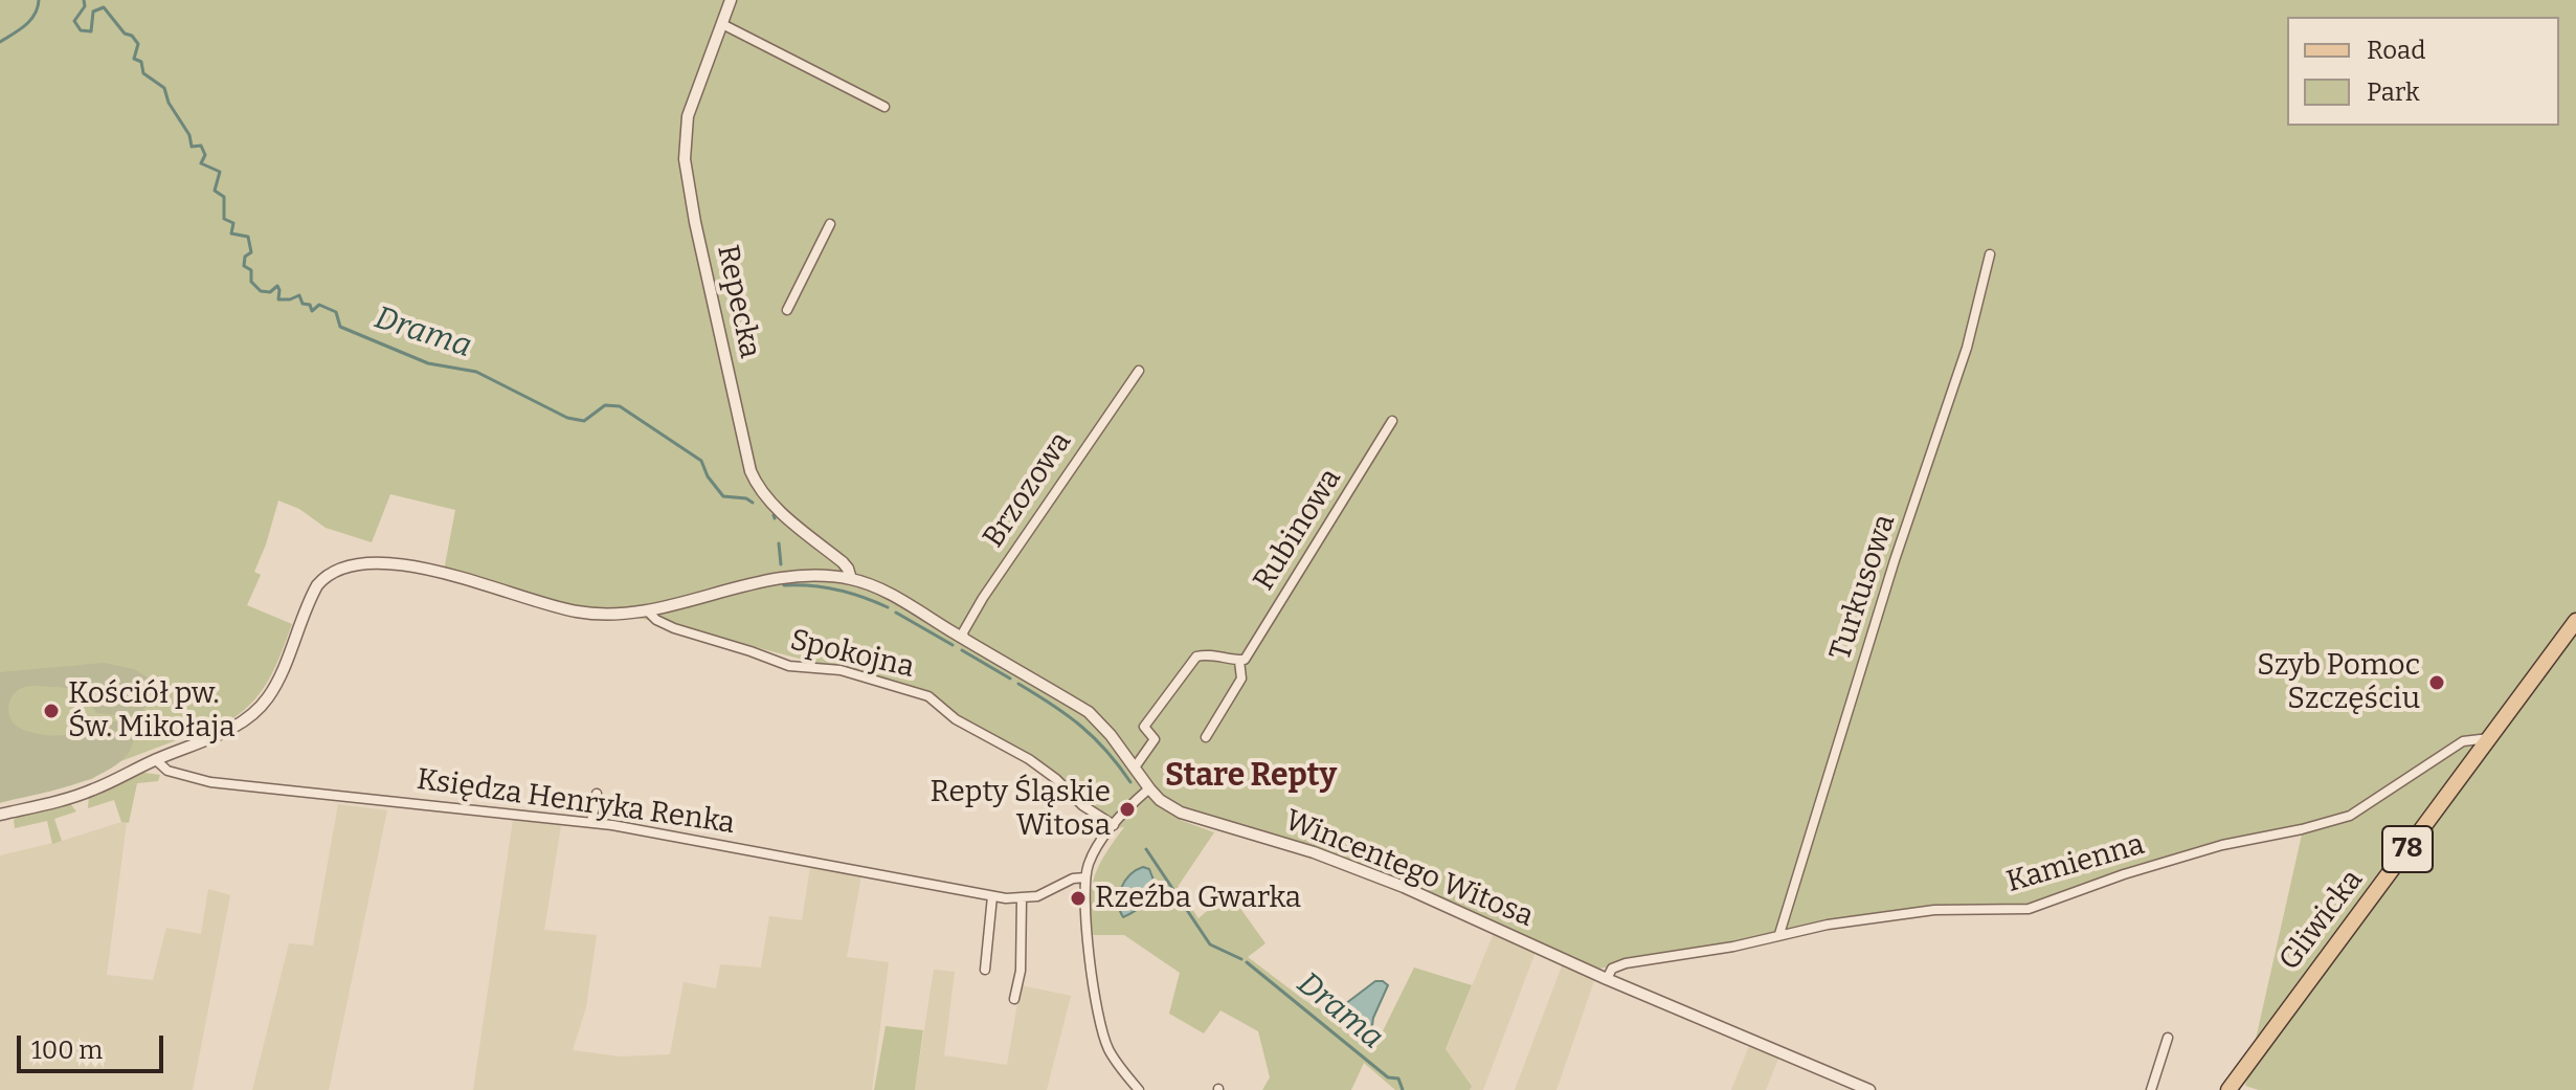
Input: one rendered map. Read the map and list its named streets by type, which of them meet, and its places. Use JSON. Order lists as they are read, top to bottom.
{
  "streets": {
    "main road": ["78", "Gliwicka"],
    "street": [
      "Repecka",
      "Brzozowa",
      "Rubinowa",
      "Turkusowa",
      "Spokojna",
      "Księdza Henryka Renka",
      "Kamienna",
      "Wincentego Witosa"
    ]
  },
  "crossings": [
    ["Repecka", "Wincentego Witosa"],
    ["Brzozowa", "Wincentego Witosa"],
    ["Turkusowa", "Kamienna"],
    ["Spokojna", "Wincentego Witosa"],
    ["Księdza Henryka Renka", "Wincentego Witosa"],
    ["Kamienna", "Wincentego Witosa"],
    ["Kamienna", "Gliwicka"]
  ],
  "districts": ["Stare Repty"],
  "water": ["Drama"],
  "places": [
    "Szyb Pomoc Szczęściu",
    "Kościół pw. Św. Mikołaja",
    "Repty Śląskie Witosa",
    "Rzeźba Gwarka"
  ],
  "legend": ["Road", "Park"],
  "scale_bar": "100 m"
}
